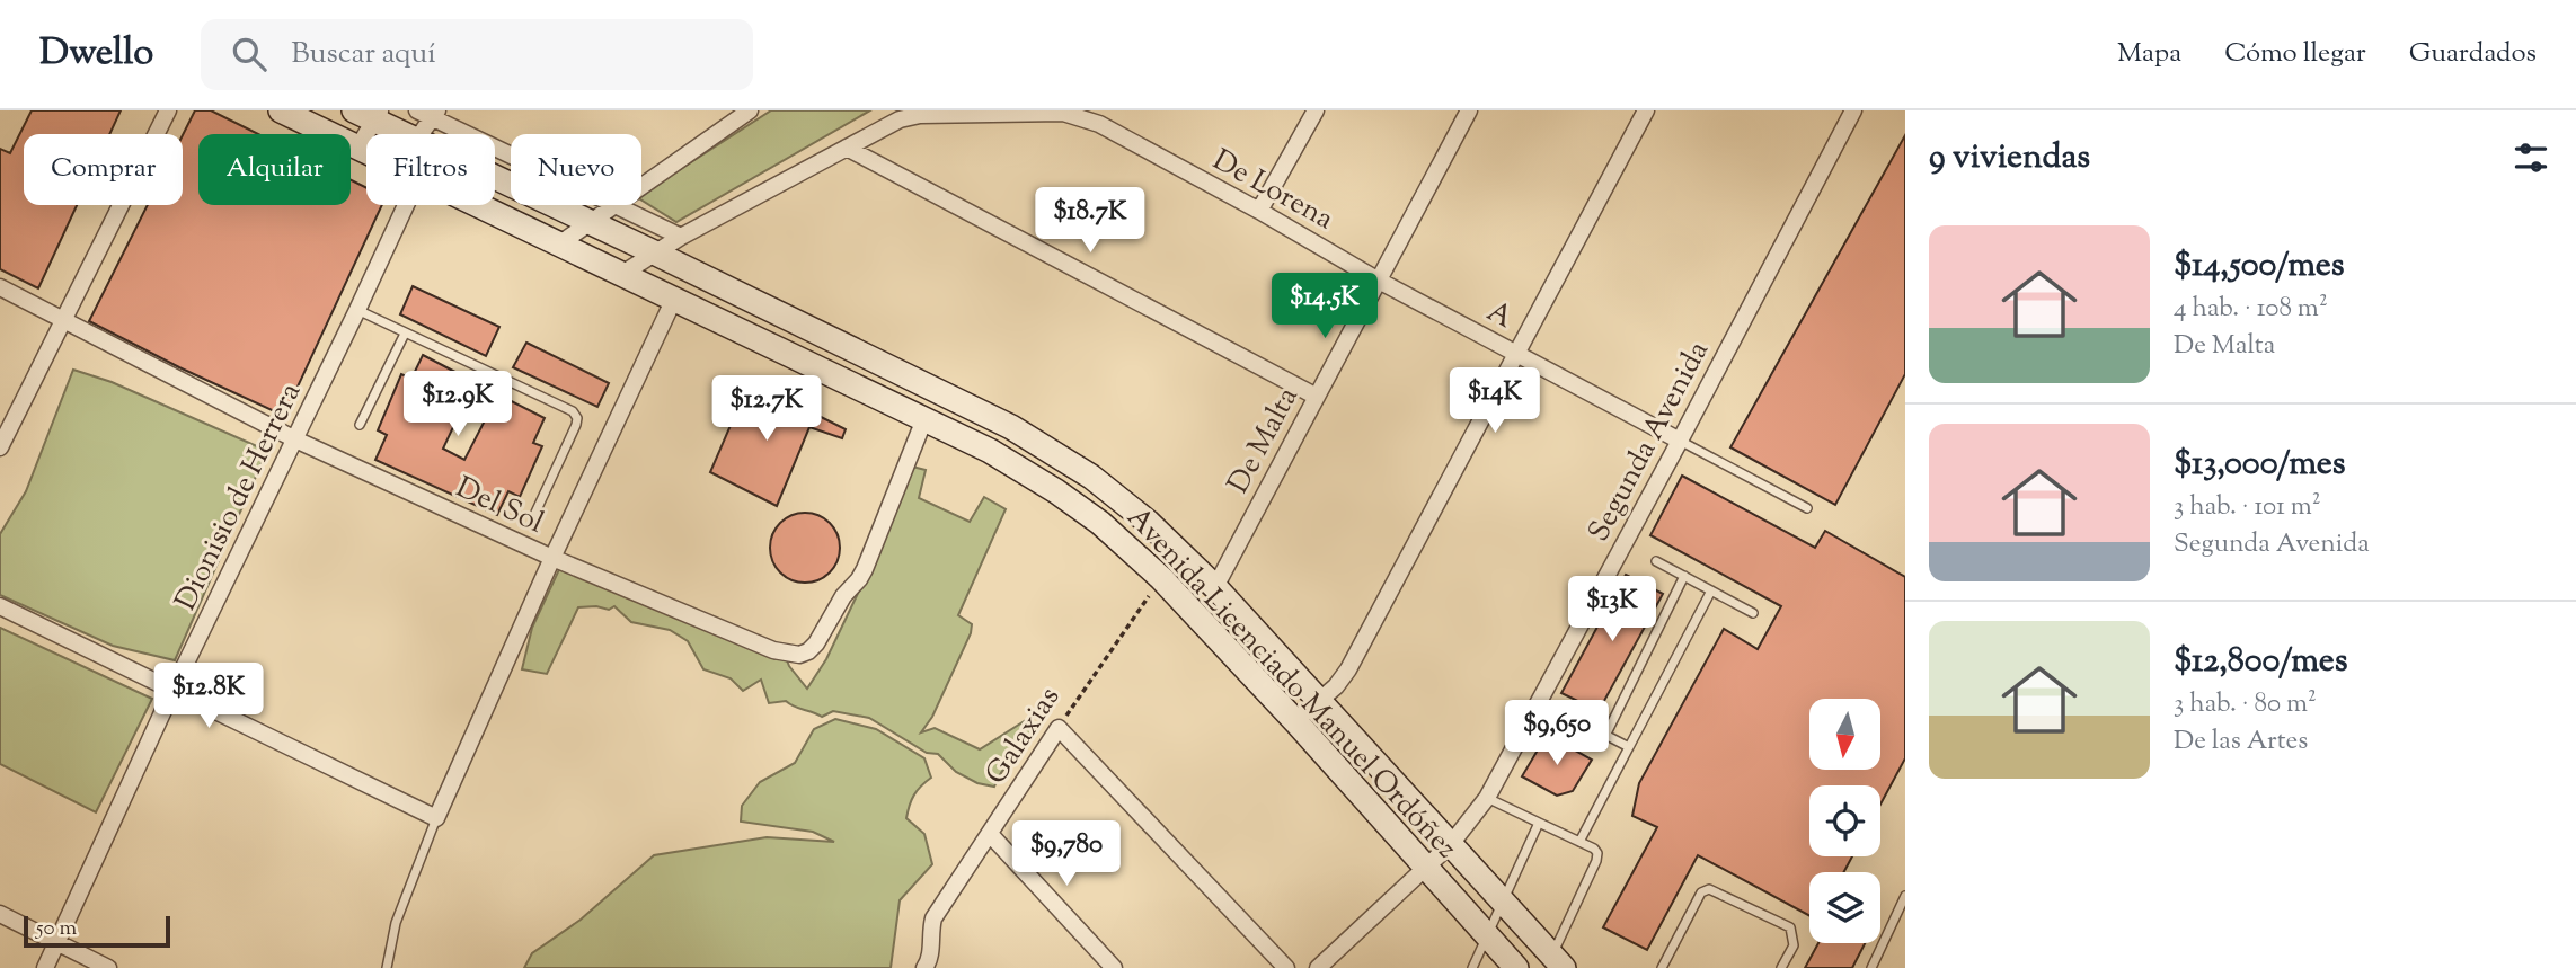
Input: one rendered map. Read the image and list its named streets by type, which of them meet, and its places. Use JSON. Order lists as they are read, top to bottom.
{
  "streets": {
    "main road": ["Avenida Licenciado Manuel Ordóñez"],
    "street": [
      "De Lorena",
      "A",
      "De Malta",
      "Segunda Avenida",
      "Dionisio de Herrera",
      "Del Sol",
      "Galaxias"
    ]
  },
  "crossings": [
    ["De Lorena", "A"],
    ["De Lorena", "De Malta"],
    ["De Lorena", "Avenida Licenciado Manuel Ordóñez"],
    ["A", "De Malta"],
    ["A", "Segunda Avenida"],
    ["De Malta", "Avenida Licenciado Manuel Ordóñez"],
    ["Segunda Avenida", "Avenida Licenciado Manuel Ordóñez"],
    ["Dionisio de Herrera", "Del Sol"],
    ["Del Sol", "Avenida Licenciado Manuel Ordóñez"],
    ["Avenida Licenciado Manuel Ordóñez", "Galaxias"]
  ],
  "scale_bar": "50 m",
  "north": "bottom",
  "page": {
    "header": "Dwello",
    "search": "Buscar aquí",
    "nav": ["Mapa", "Cómo llegar", "Guardados"],
    "heading": "9 viviendas",
    "chip": [
      "Comprar",
      "Alquilar",
      "Filtros",
      "Nuevo"
    ],
    "price": [
      "$18.7K",
      "$14.5K",
      "$14K",
      "$12.9K",
      "$12.7K",
      "$13K",
      "$12.8K",
      "$9,650",
      "$9,780"
    ],
    "list": [
      {
        "name": "$14,500/mes",
        "note": "4 hab. · 108 m² · De Malta"
      },
      {
        "name": "$13,000/mes",
        "note": "3 hab. · 101 m² · Segunda Avenida"
      },
      {
        "name": "$12,800/mes",
        "note": "3 hab. · 80 m² · De las Artes"
      }
    ],
    "scale": "50 m"
  }
}
